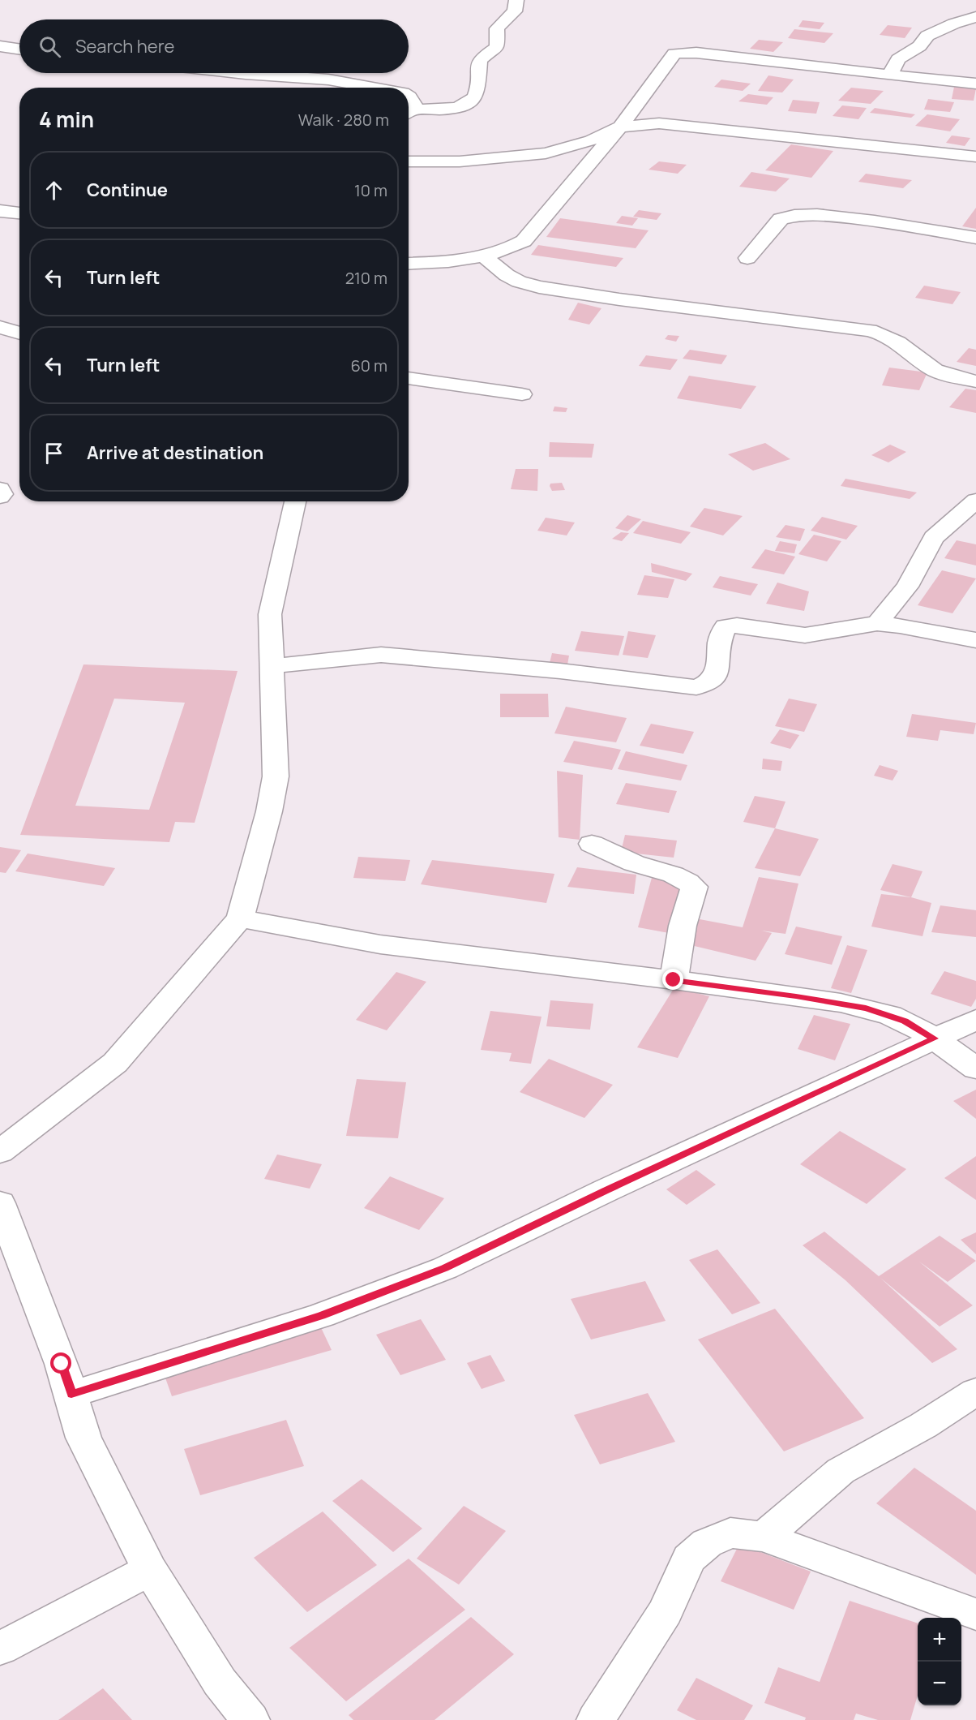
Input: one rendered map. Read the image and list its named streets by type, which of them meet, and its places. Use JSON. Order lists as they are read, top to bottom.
{
  "page": {
    "search": "Search here",
    "heading": ["4 min", "Walk · 280 m"],
    "list": [
      ["Continue", "10 m"],
      ["Turn left", "210 m"],
      ["Turn left", "60 m"],
      "Arrive at destination"
    ],
    "map_buttons": ["+", "−"]
  }
}
